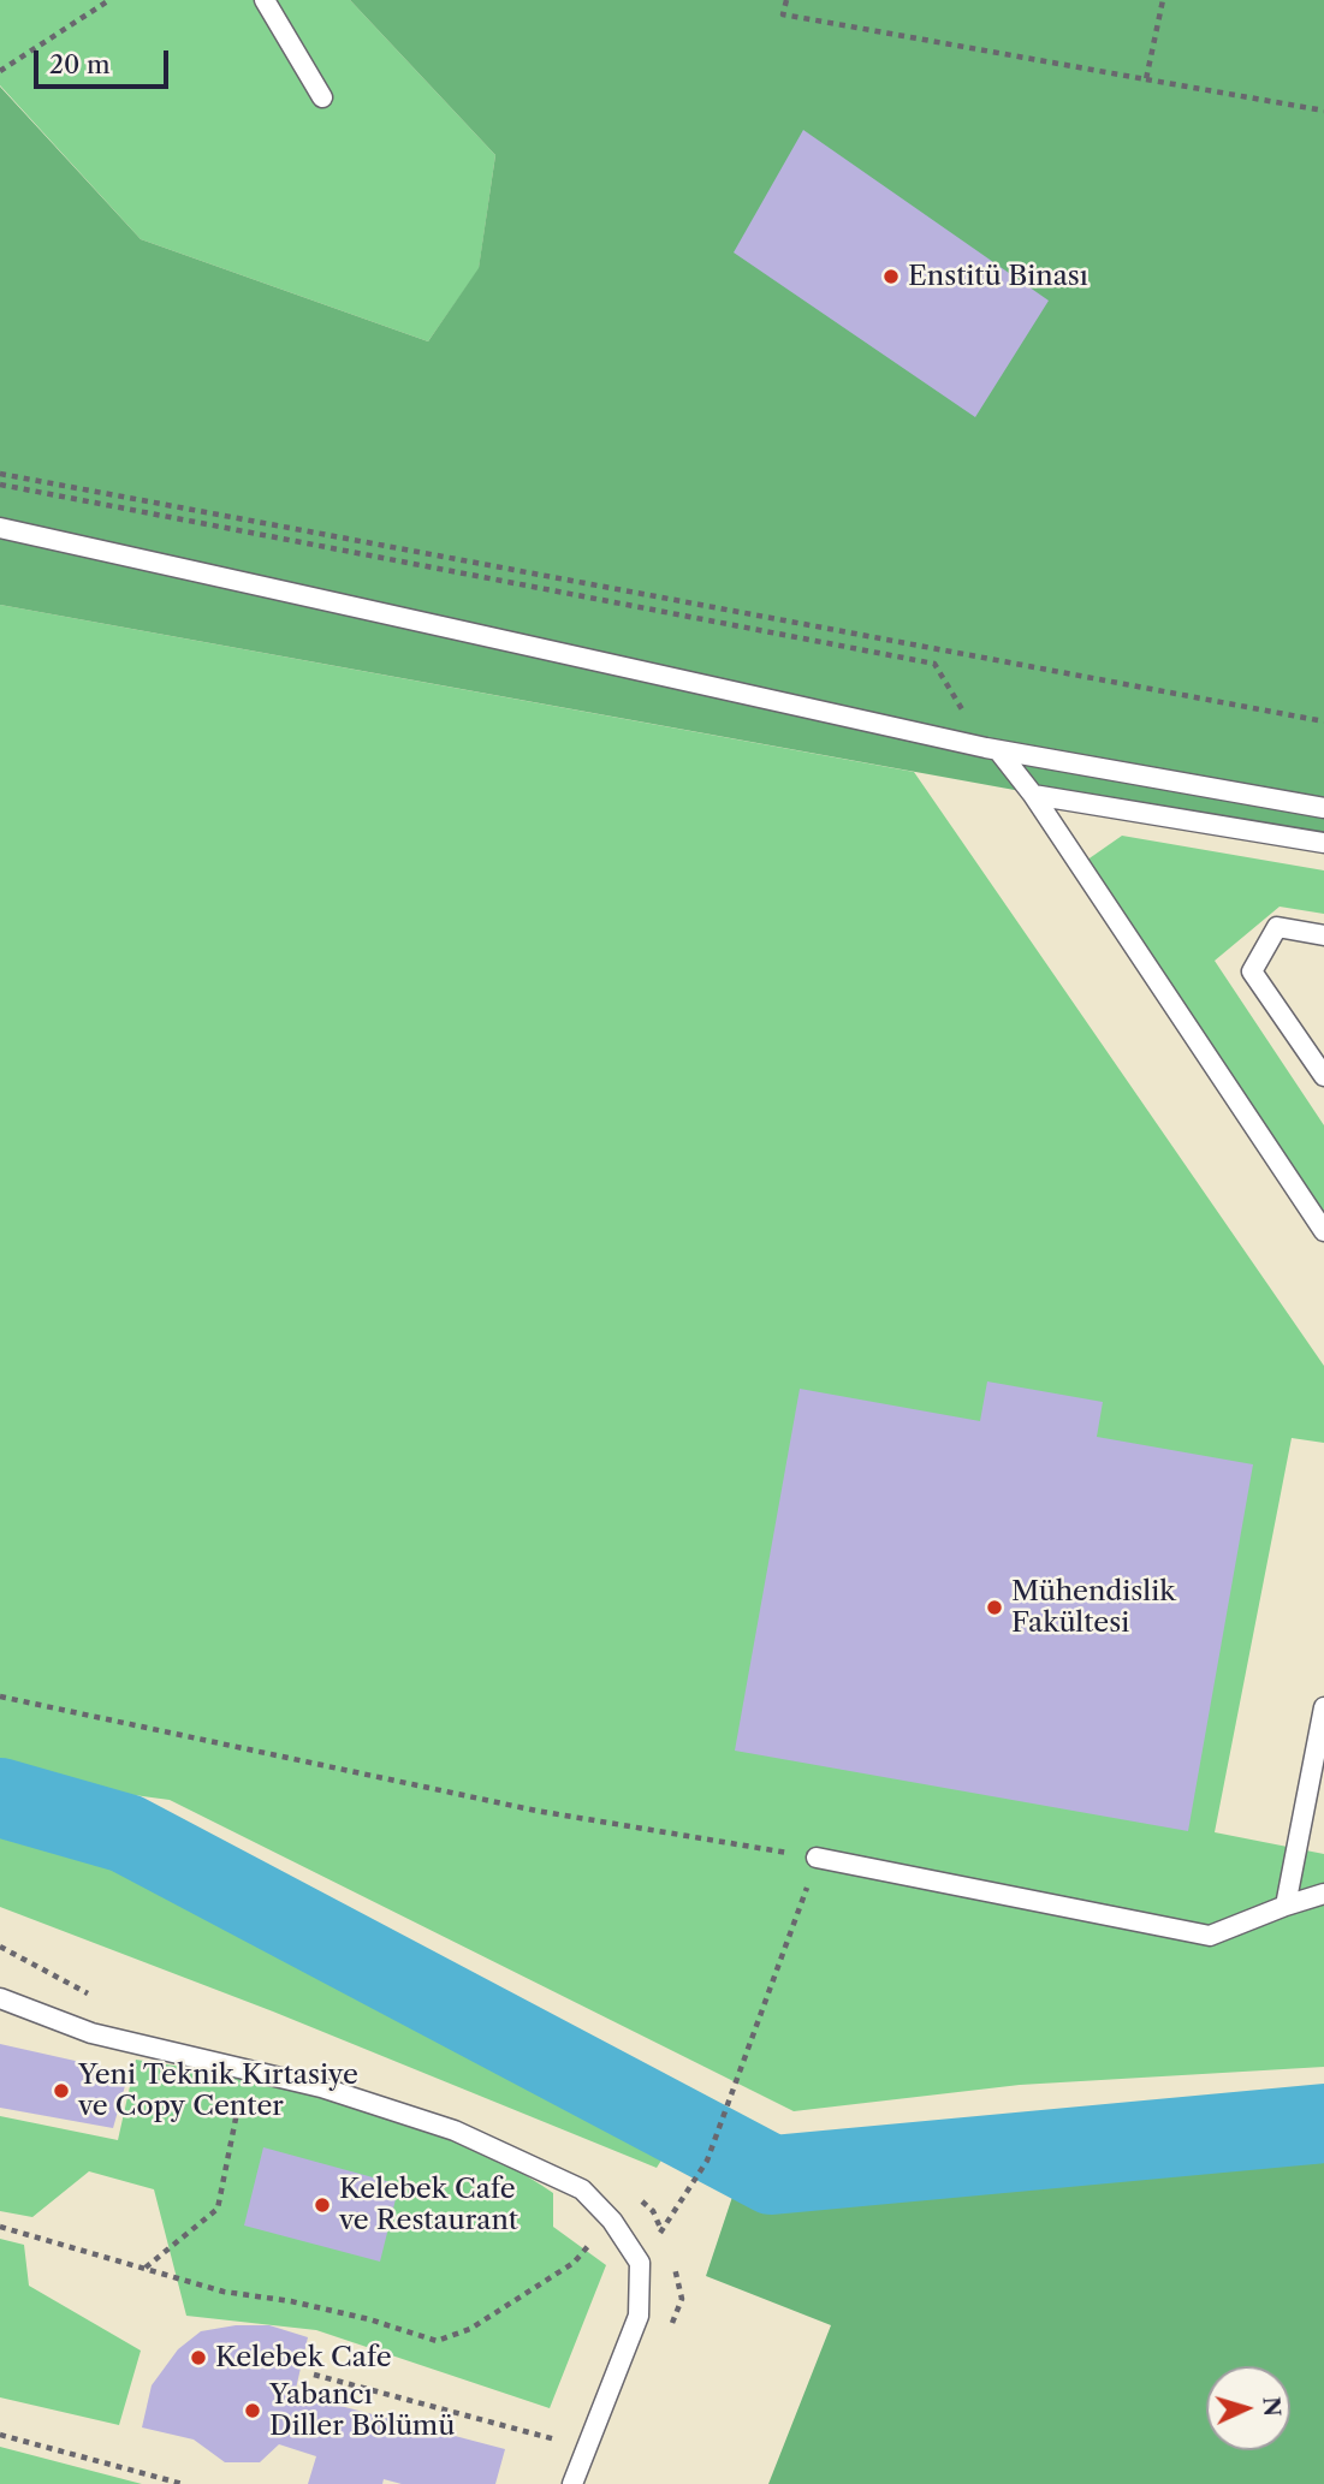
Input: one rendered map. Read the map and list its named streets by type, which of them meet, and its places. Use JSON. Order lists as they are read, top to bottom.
{
  "places": [
    "Enstitü Binası",
    "Mühendislik Fakültesi",
    "Yeni Teknik Kırtasiye ve Copy Center",
    "Kelebek Cafe ve Restaurant",
    "Kelebek Cafe",
    "Yabancı Diller Bölümü"
  ],
  "scale_bar": "20 m",
  "north": "right"
}
